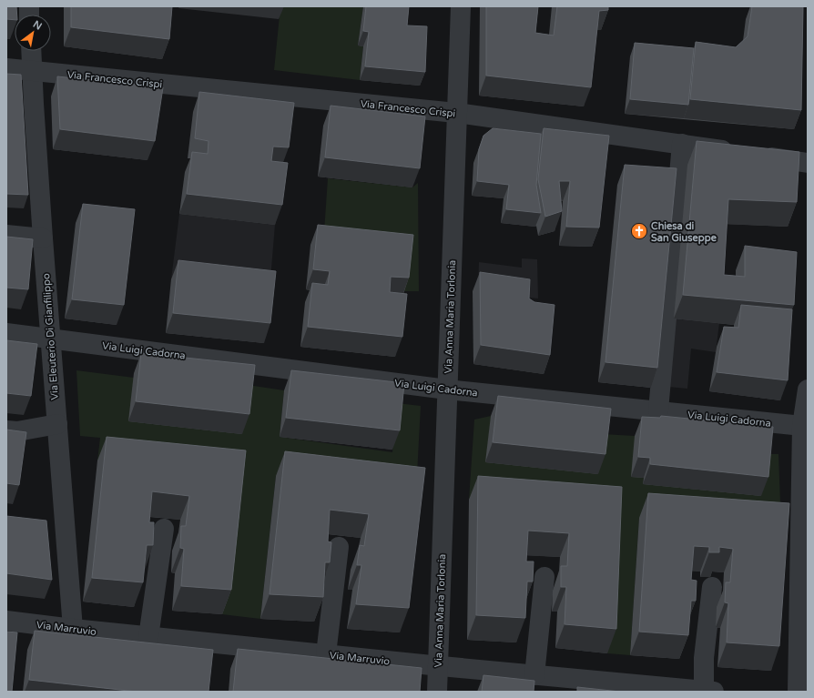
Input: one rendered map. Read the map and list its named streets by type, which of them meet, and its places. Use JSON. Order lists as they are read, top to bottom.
{
  "streets": {
    "street": [
      "Via Francesco Crispi",
      "Via Anna Maria Torlonia",
      "Via Eleuterio Di Gianfilippo",
      "Via Luigi Cadorna",
      "Via Marruvio"
    ]
  },
  "crossings": [
    ["Via Francesco Crispi", "Via Anna Maria Torlonia"],
    ["Via Francesco Crispi", "Via Eleuterio Di Gianfilippo"],
    ["Via Anna Maria Torlonia", "Via Luigi Cadorna"],
    ["Via Anna Maria Torlonia", "Via Marruvio"],
    ["Via Eleuterio Di Gianfilippo", "Via Luigi Cadorna"],
    ["Via Eleuterio Di Gianfilippo", "Via Marruvio"]
  ],
  "places": {
    "church": ["Chiesa di San Giuseppe"]
  },
  "north": "top right"
}
